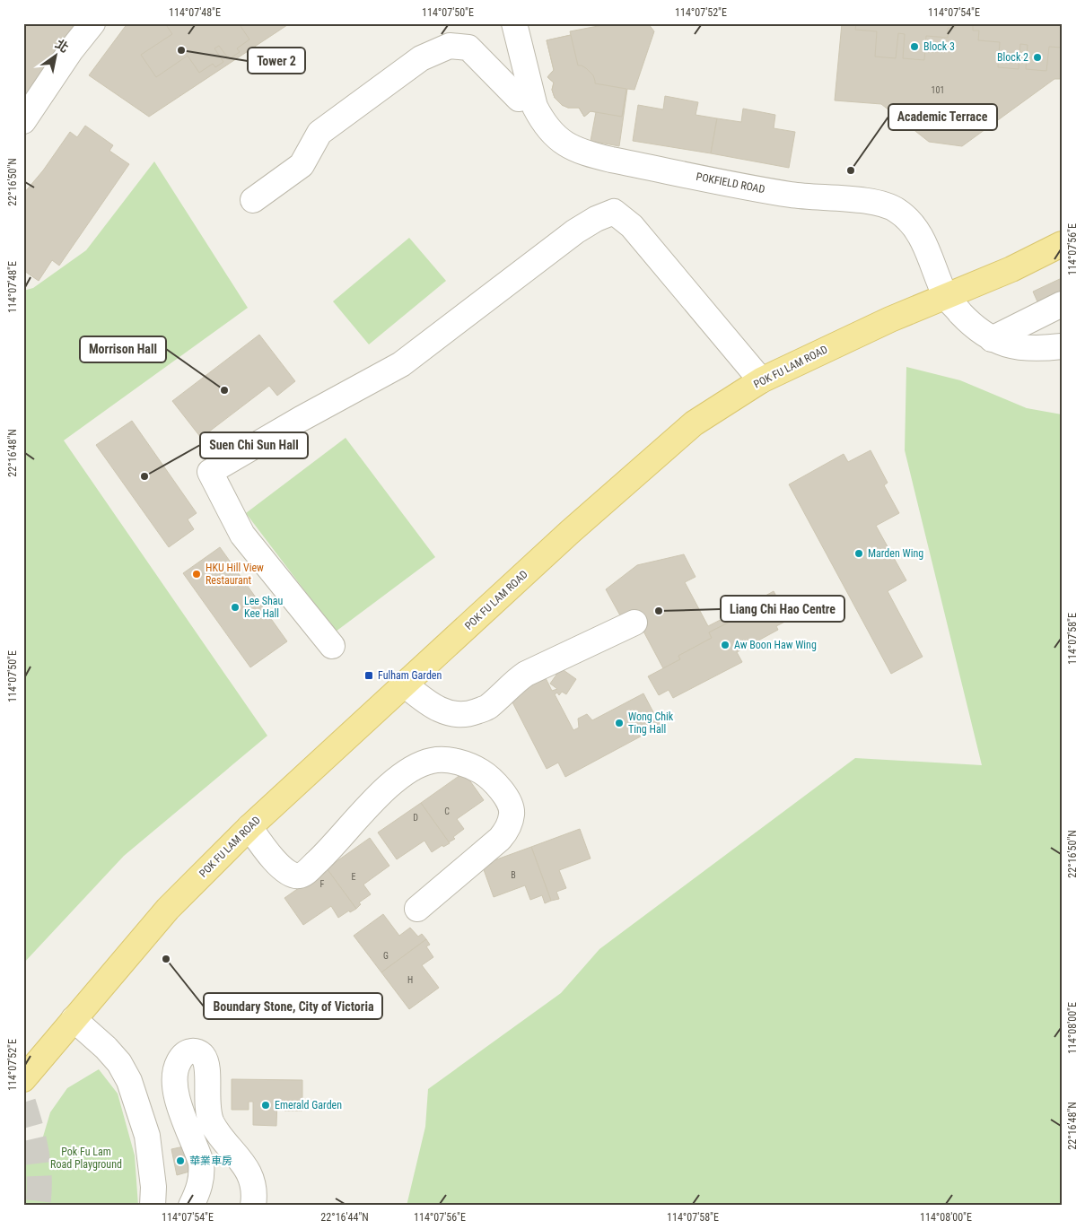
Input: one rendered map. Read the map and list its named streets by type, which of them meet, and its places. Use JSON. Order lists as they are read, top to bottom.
{
  "streets": {
    "main road": ["POK FU LAM ROAD"],
    "street": ["POKFIELD ROAD"]
  },
  "crossings": [
    ["POKFIELD ROAD", "POK FU LAM ROAD"]
  ],
  "parks": ["Pok Fu Lam Road Playground"],
  "places": {
    "other": [
      "Block 3",
      "Tower 2",
      "Block 2",
      "Academic Terrace",
      "Morrison Hall",
      "Suen Chi Sun Hall",
      "Marden Wing",
      "HKU Hill View Restaurant",
      "Lee Shau Kee Hall",
      "Liang Chi Hao Centre",
      "Aw Boon Haw Wing",
      "Wong Chik Ting Hall",
      "Boundary Stone, City of Victoria",
      "Emerald Garden",
      "華業車房"
    ],
    "transit": ["Fulham Garden"]
  },
  "house_numbers": [
    "101",
    "C",
    "D",
    "B",
    "E",
    "F",
    "G",
    "H"
  ],
  "north": "top right",
  "coordinates": [
    "114°07'48\"E",
    "114°07'50\"E",
    "114°07'52\"E",
    "114°07'54\"E",
    "22°16'50\"N",
    "114°07'56\"E",
    "22°16'48\"N",
    "114°07'58\"E",
    "114°08'00\"E",
    "22°16'44\"N"
  ]
}
